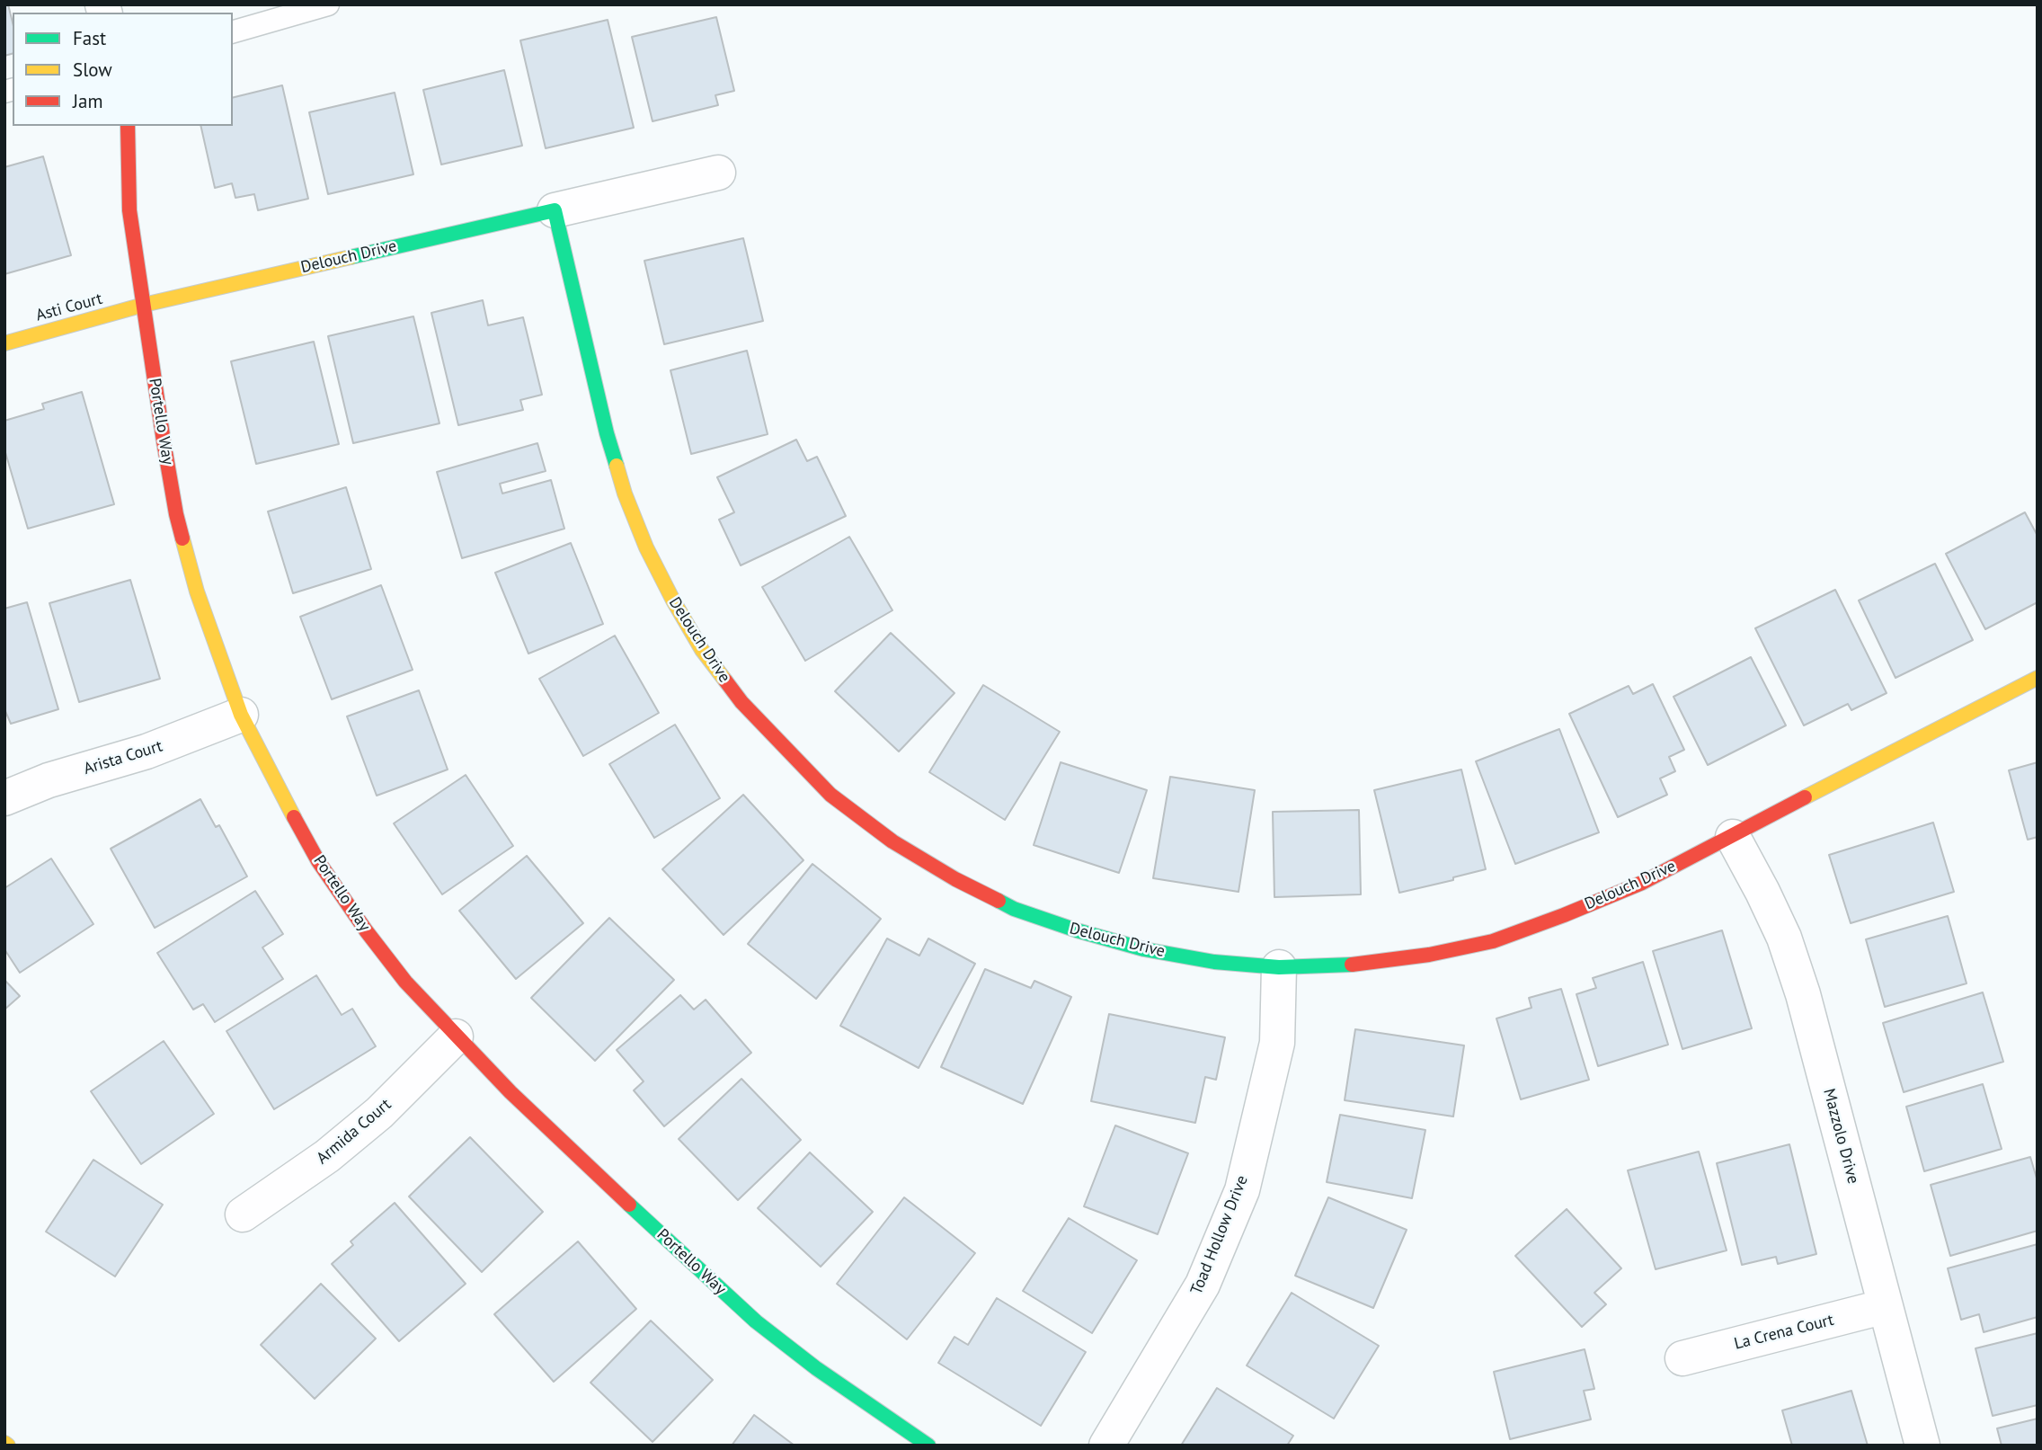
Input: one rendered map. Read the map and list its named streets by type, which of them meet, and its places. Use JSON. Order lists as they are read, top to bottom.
{
  "streets": {
    "street": [
      "Delouch Drive",
      "Asti Court",
      "Portello Way",
      "Arista Court",
      "Armida Court",
      "Mazzolo Drive",
      "Toad Hollow Drive",
      "La Crena Court"
    ]
  },
  "crossings": [
    ["Delouch Drive", "Asti Court"],
    ["Delouch Drive", "Portello Way"],
    ["Delouch Drive", "Mazzolo Drive"],
    ["Delouch Drive", "Toad Hollow Drive"],
    ["Asti Court", "Portello Way"],
    ["Portello Way", "Arista Court"],
    ["Portello Way", "Armida Court"],
    ["Mazzolo Drive", "La Crena Court"]
  ],
  "legend": ["Fast", "Slow", "Jam"]
}
